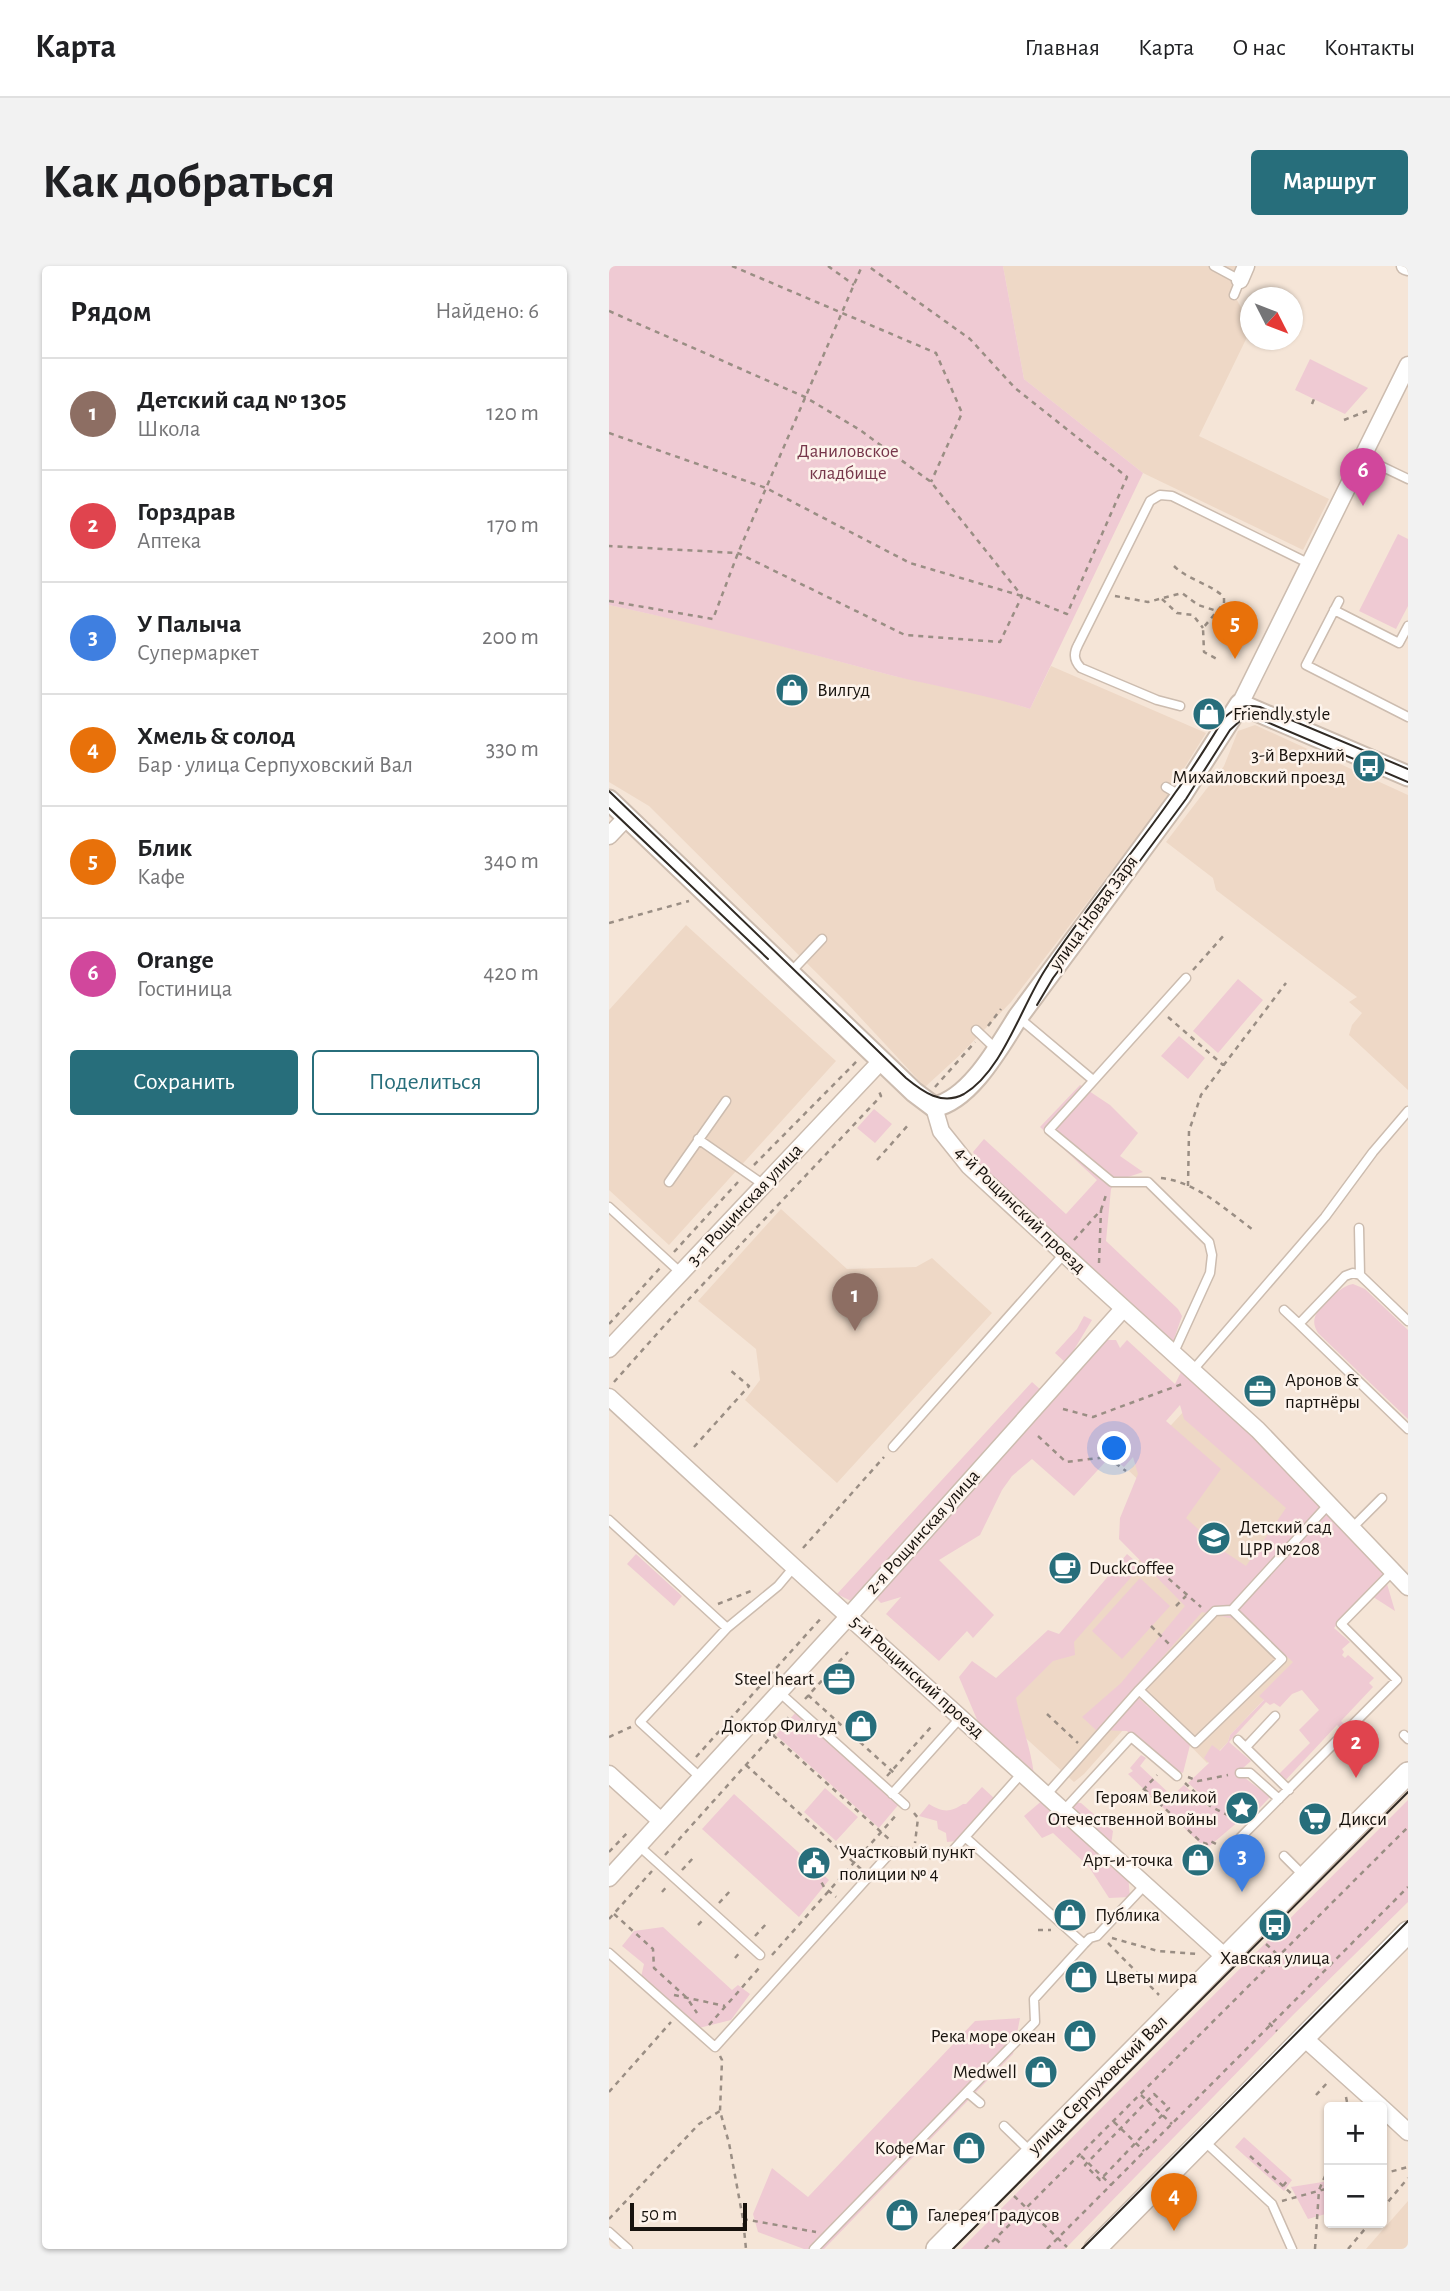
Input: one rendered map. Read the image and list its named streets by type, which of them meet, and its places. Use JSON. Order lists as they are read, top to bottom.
{
  "streets": {
    "main road": ["улица Серпуховский Вал"],
    "street": [
      "улица Новая Заря",
      "3-я Рощинская улица",
      "4-й Рощинский проезд",
      "2-я Рощинская улица",
      "5-й Рощинский проезд"
    ]
  },
  "crossings": [
    ["улица Новая Заря", "4-й Рощинский проезд"],
    ["3-я Рощинская улица", "4-й Рощинский проезд"],
    ["4-й Рощинский проезд", "2-я Рощинская улица"],
    ["2-я Рощинская улица", "5-й Рощинский проезд"],
    ["5-й Рощинский проезд", "улица Серпуховский Вал"]
  ],
  "parks": ["Даниловское кладбище"],
  "places": {
    "shop": [
      "Вилгуд",
      "Friendly style",
      "Доктор Филгуд",
      "Арт-и-точка",
      "Публика",
      "Цветы мира",
      "Река море океан",
      "Medwell",
      "КофеМаг",
      "Галерея Градусов"
    ],
    "bus stop": ["3-й Верхний Михайловский проезд", "Хавская улица"],
    "office": ["Аронов & партнёры", "Steel heart"],
    "school or university": ["Детский сад ЦРР №208"],
    "cafe": ["DuckCoffee"],
    "place": ["Героям Великой Отечественной войны"],
    "supermarket": ["Дикси"],
    "public building": ["Участковый пункт полиции № 4"]
  },
  "scale_bar": "50 m",
  "north": "bottom right",
  "page": {
    "header": "Карта",
    "nav": [
      "Главная",
      "Карта",
      "О нас",
      "Контакты"
    ],
    "buttons": [
      "Маршрут",
      ["Сохранить", "Поделиться"]
    ],
    "title": "Как добраться",
    "heading": ["Рядом", "Найдено: 6"],
    "list": [
      {
        "mark": "1",
        "name": "Детский сад № 1305",
        "note": "Школа",
        "value": "120 m"
      },
      {
        "mark": "2",
        "name": "Горздрав",
        "note": "Аптека",
        "value": "170 m"
      },
      {
        "mark": "3",
        "name": "У Палыча",
        "note": "Супермаркет",
        "value": "200 m"
      },
      {
        "mark": "4",
        "name": "Хмель & солод",
        "note": "Бар · улица Серпуховский Вал",
        "value": "330 m"
      },
      {
        "mark": "5",
        "name": "Блик",
        "note": "Кафе",
        "value": "340 m"
      },
      {
        "mark": "6",
        "name": "Orange",
        "note": "Гостиница",
        "value": "420 m"
      }
    ],
    "pins": [
      "6",
      "5",
      "1",
      "2",
      "3",
      "4"
    ],
    "map_buttons": ["+", "−"],
    "scale": "50 m"
  }
}
